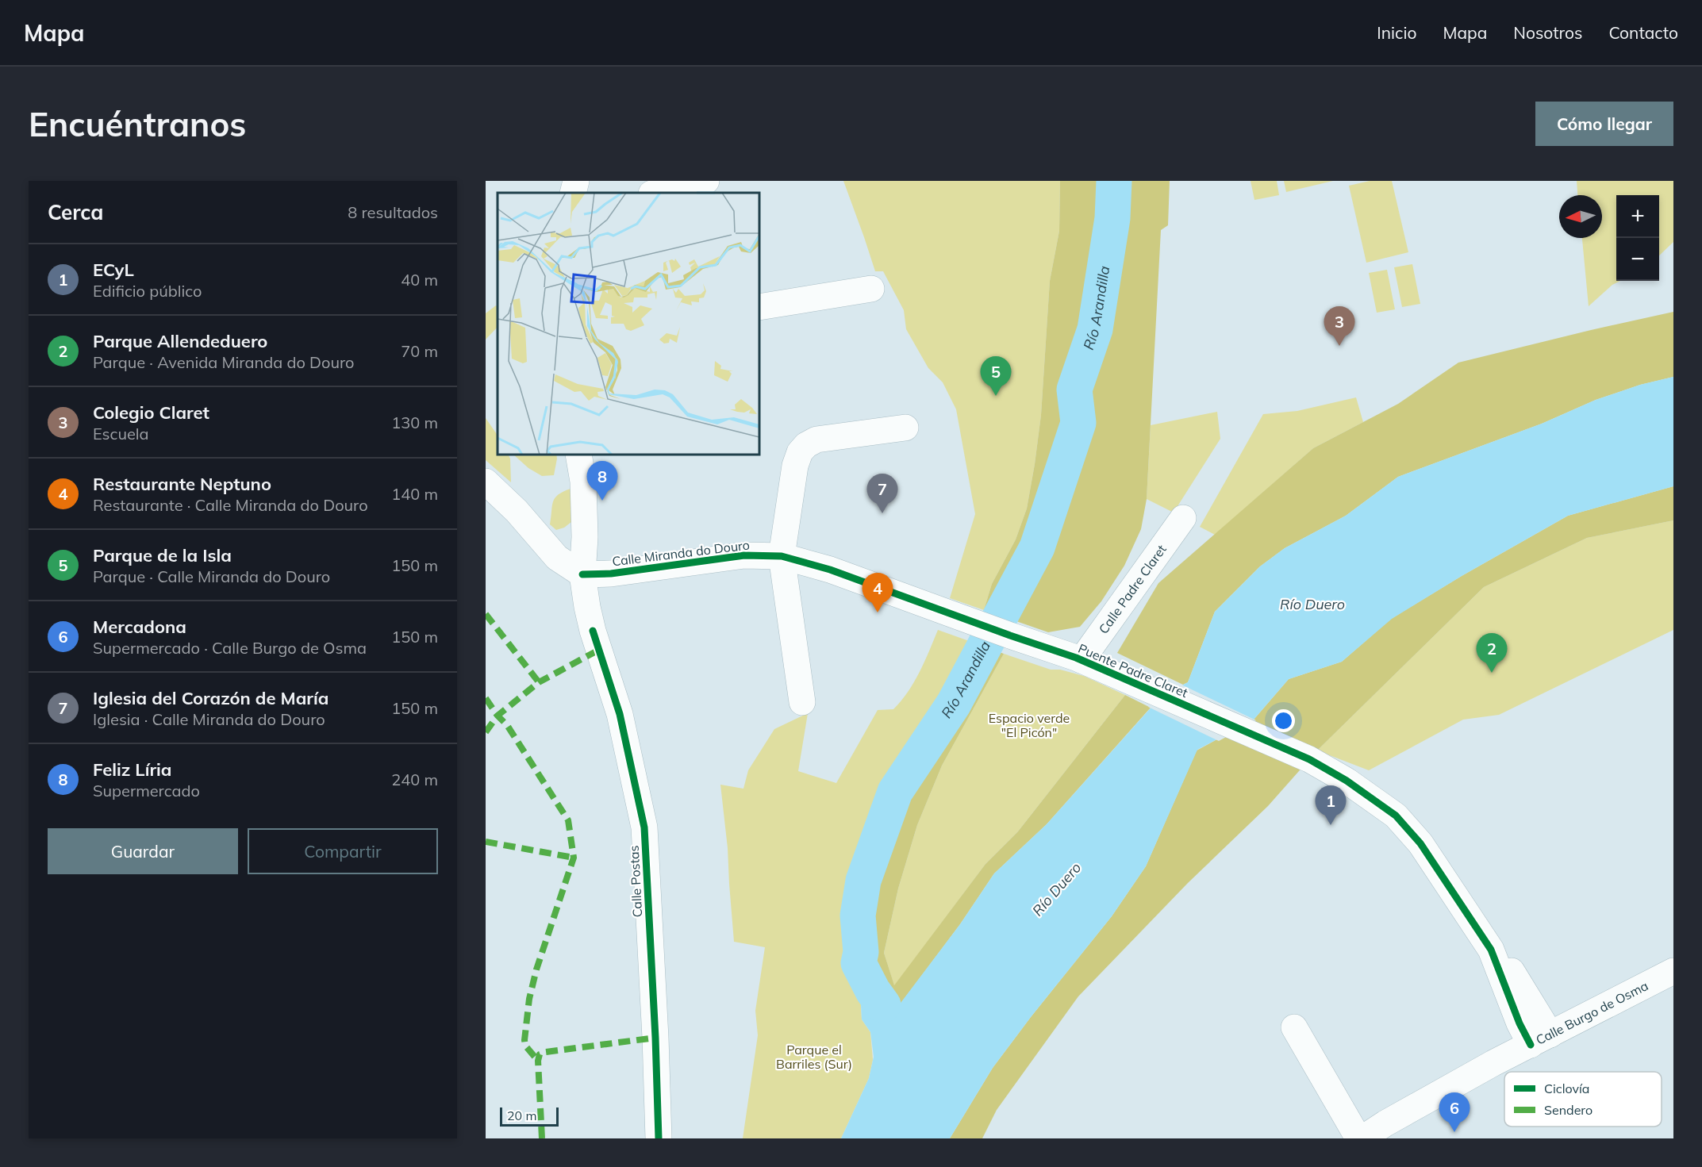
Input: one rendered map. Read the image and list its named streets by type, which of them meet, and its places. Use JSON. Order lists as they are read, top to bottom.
{
  "streets": {
    "street": [
      "Calle Miranda do Douro",
      "Calle Padre Claret",
      "Puente Padre Claret",
      "Calle Postas",
      "Calle Burgo de Osma"
    ]
  },
  "crossings": [
    ["Calle Miranda do Douro", "Puente Padre Claret"],
    ["Calle Miranda do Douro", "Calle Postas"],
    ["Calle Padre Claret", "Puente Padre Claret"],
    ["Puente Padre Claret", "Calle Burgo de Osma"]
  ],
  "water": ["Río Arandilla", "Río Duero"],
  "parks": ["Espacio verde \"El Picón\"", "Parque el Barriles (Sur)"],
  "legend": ["Ciclovía", "Sendero"],
  "scale_bar": "20 m",
  "north": "left",
  "page": {
    "header": "Mapa",
    "nav": [
      "Inicio",
      "Mapa",
      "Nosotros",
      "Contacto"
    ],
    "buttons": [
      "Cómo llegar",
      ["Guardar", "Compartir"]
    ],
    "title": "Encuéntranos",
    "heading": ["Cerca", "8 resultados"],
    "map_buttons": ["+", "−"],
    "list": [
      {
        "mark": "1",
        "name": "ECyL",
        "note": "Edificio público",
        "value": "40 m"
      },
      {
        "mark": "2",
        "name": "Parque Allendeduero",
        "note": "Parque · Avenida Miranda do Douro",
        "value": "70 m"
      },
      {
        "mark": "3",
        "name": "Colegio Claret",
        "note": "Escuela",
        "value": "130 m"
      },
      {
        "mark": "4",
        "name": "Restaurante Neptuno",
        "note": "Restaurante · Calle Miranda do Douro",
        "value": "140 m"
      },
      {
        "mark": "5",
        "name": "Parque de la Isla",
        "note": "Parque · Calle Miranda do Douro",
        "value": "150 m"
      },
      {
        "mark": "6",
        "name": "Mercadona",
        "note": "Supermercado · Calle Burgo de Osma",
        "value": "150 m"
      },
      {
        "mark": "7",
        "name": "Iglesia del Corazón de María",
        "note": "Iglesia · Calle Miranda do Douro",
        "value": "150 m"
      },
      {
        "mark": "8",
        "name": "Feliz Líria",
        "note": "Supermercado",
        "value": "240 m"
      }
    ],
    "pins": [
      "3",
      "5",
      "8",
      "7",
      "4",
      "2",
      "1",
      "6"
    ],
    "scale": "20 m"
  }
}
